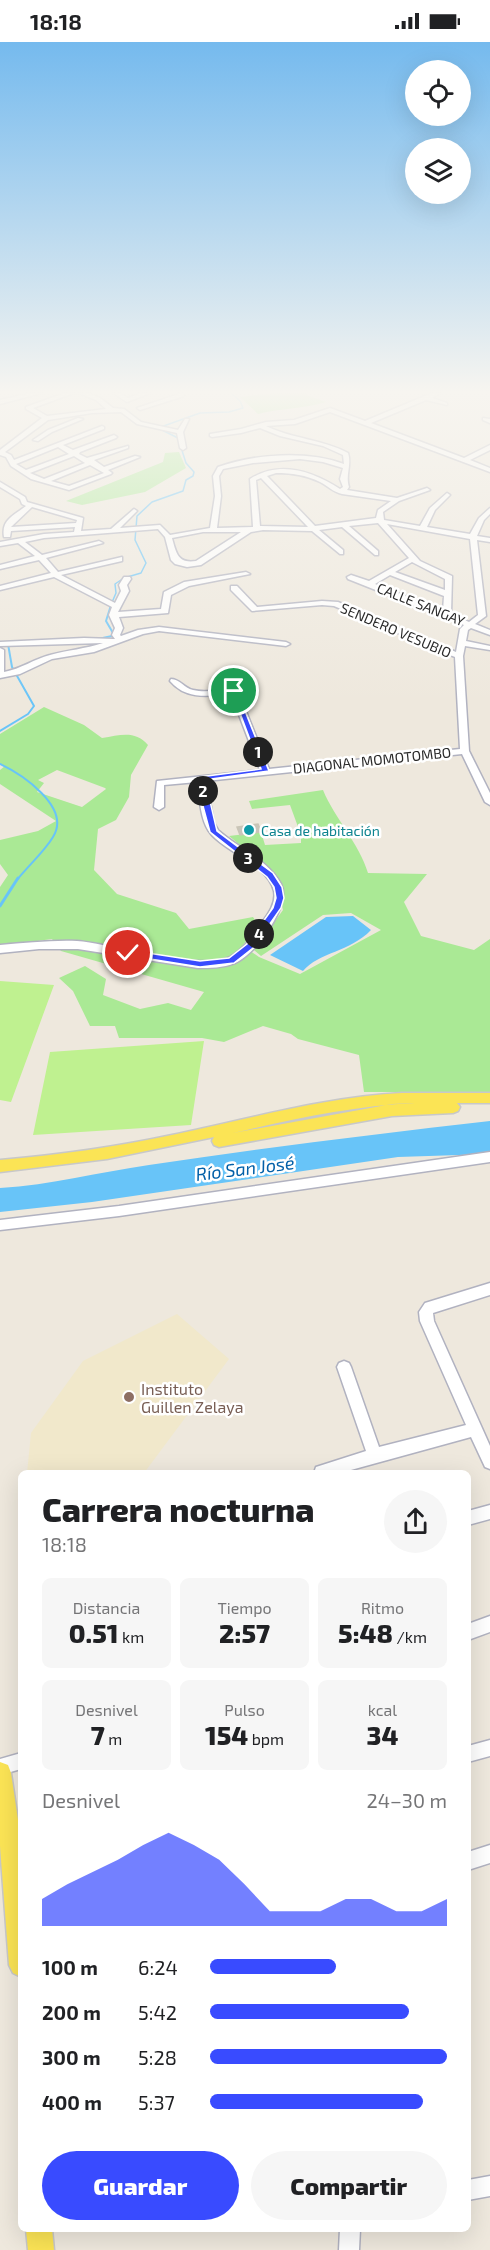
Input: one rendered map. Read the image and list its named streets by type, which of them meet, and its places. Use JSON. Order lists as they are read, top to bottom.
{
  "streets": {
    "street": ["CALLE SANGAY", "SENDERO VESUBIO", "DIAGONAL MOMOTOMBO"]
  },
  "water": ["Río San José"],
  "places": ["Casa de habitación", "Instituto Guillen Zelaya"],
  "page": {
    "status": "18:18",
    "pins": [
      "1",
      "2",
      "3",
      "4"
    ],
    "heading": ["Carrera nocturna", "18:18"],
    "stats": [
      ["Distancia", "0.51 km"],
      ["Tiempo", "2:57"],
      ["Ritmo", "5:48 /km"],
      ["Desnivel", "7 m"],
      ["Pulso", "154 bpm"],
      ["kcal", "34"]
    ],
    "chart": ["Desnivel", "24–30 m"],
    "list": [
      {
        "name": "100 m",
        "note": "6:24"
      },
      {
        "name": "200 m",
        "note": "5:42"
      },
      {
        "name": "300 m",
        "note": "5:28"
      },
      {
        "name": "400 m",
        "note": "5:37"
      }
    ],
    "buttons": ["Guardar", "Compartir"]
  }
}
